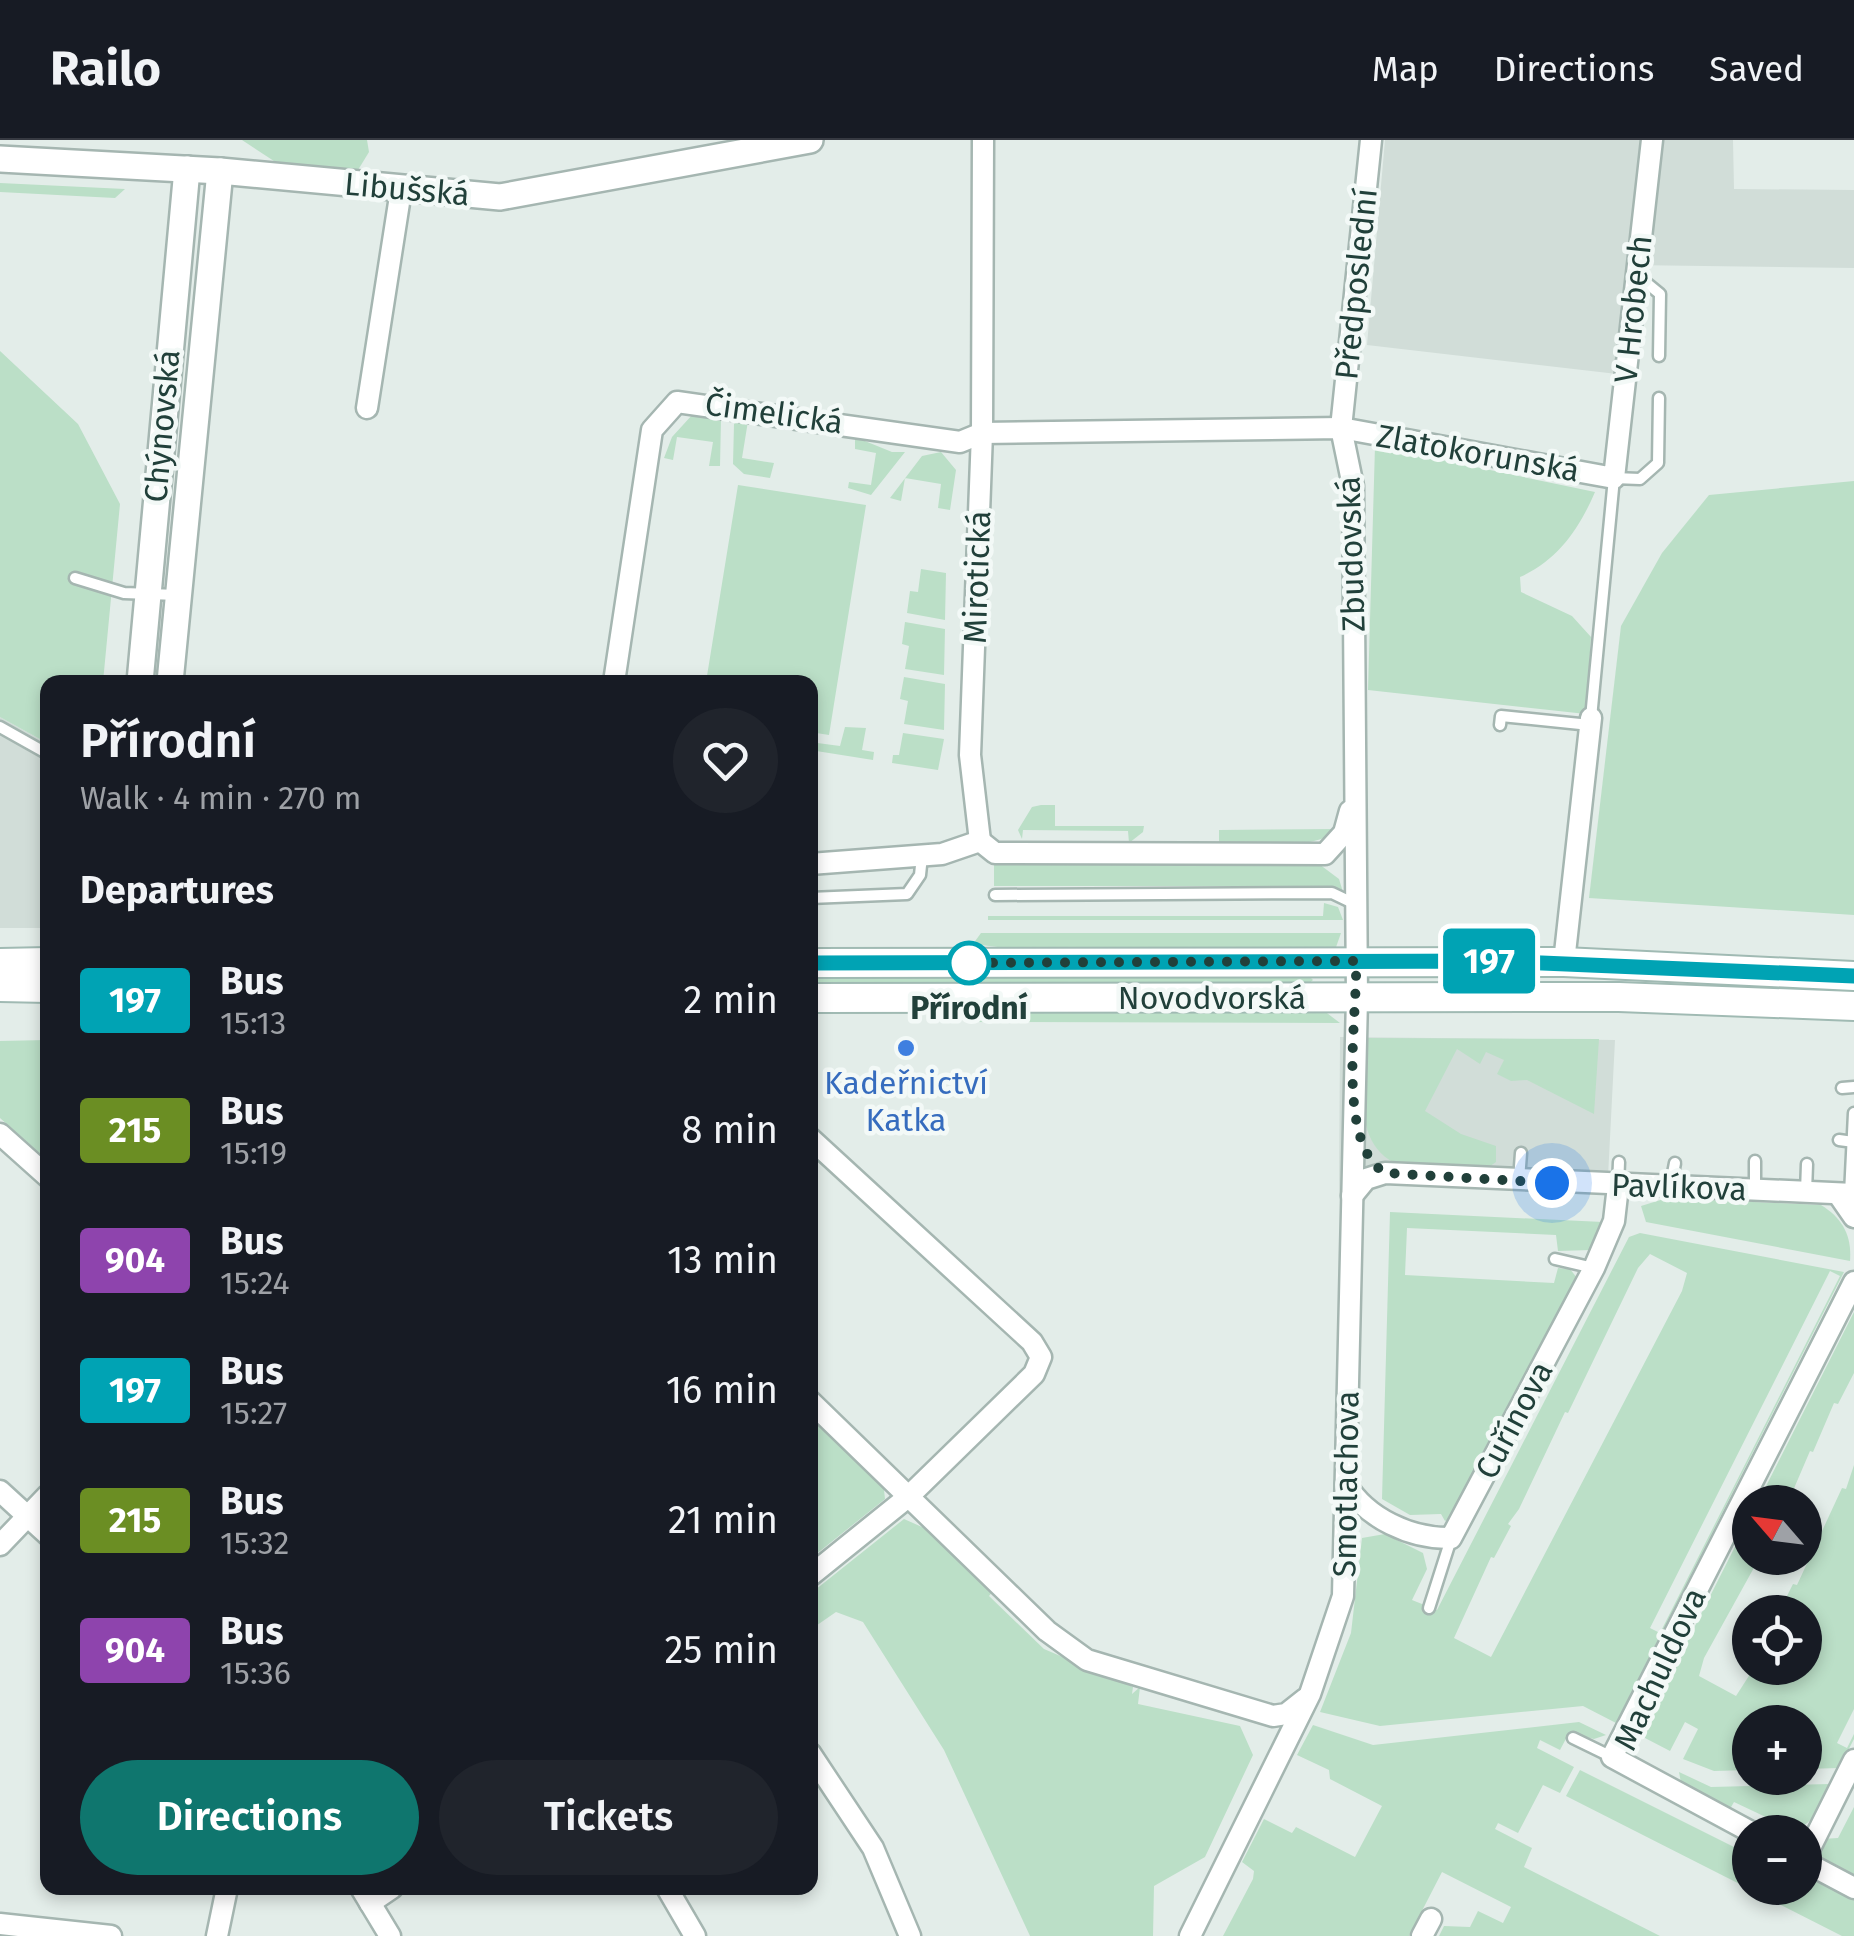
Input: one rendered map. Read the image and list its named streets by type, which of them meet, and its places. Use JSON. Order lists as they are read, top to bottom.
{
  "streets": {
    "main road": ["Novodvorská"],
    "street": [
      "Libušská",
      "Předposlední",
      "V Hrobech",
      "Čimelická",
      "Chýnovská",
      "Zlatokorunská",
      "Zbudovská",
      "Mirotická",
      "Pavlíkova",
      "Cuřínova",
      "Smotlachova",
      "Machuldova"
    ]
  },
  "crossings": [
    ["Libušská", "Chýnovská"],
    ["Předposlední", "Zlatokorunská"],
    ["Předposlední", "Zbudovská"],
    ["V Hrobech", "Zlatokorunská"],
    ["Čimelická", "Zbudovská"],
    ["Čimelická", "Mirotická"],
    ["Zlatokorunská", "Zbudovská"],
    ["Zbudovská", "Mirotická"],
    ["Zbudovská", "Novodvorská"],
    ["Zbudovská", "Smotlachova"],
    ["Novodvorská", "Smotlachova"],
    ["Pavlíkova", "Cuřínova"]
  ],
  "places": ["Přírodní", "Kadeřnictví Katka"],
  "lines": ["bus line 197"],
  "north": "top left",
  "page": {
    "header": "Railo",
    "nav": ["Map", "Directions", "Saved"],
    "on_map": "197",
    "heading": [
      ["Přírodní", "Walk · 4 min · 270 m"],
      "Departures"
    ],
    "list": [
      {
        "mark": "197",
        "name": "Bus",
        "note": "15:13",
        "value": "2 min"
      },
      {
        "mark": "215",
        "name": "Bus",
        "note": "15:19",
        "value": "8 min"
      },
      {
        "mark": "904",
        "name": "Bus",
        "note": "15:24",
        "value": "13 min"
      },
      {
        "mark": "197",
        "name": "Bus",
        "note": "15:27",
        "value": "16 min"
      },
      {
        "mark": "215",
        "name": "Bus",
        "note": "15:32",
        "value": "21 min"
      },
      {
        "mark": "904",
        "name": "Bus",
        "note": "15:36",
        "value": "25 min"
      }
    ],
    "map_buttons": ["+", "−"],
    "buttons": ["Directions", "Tickets"]
  }
}
